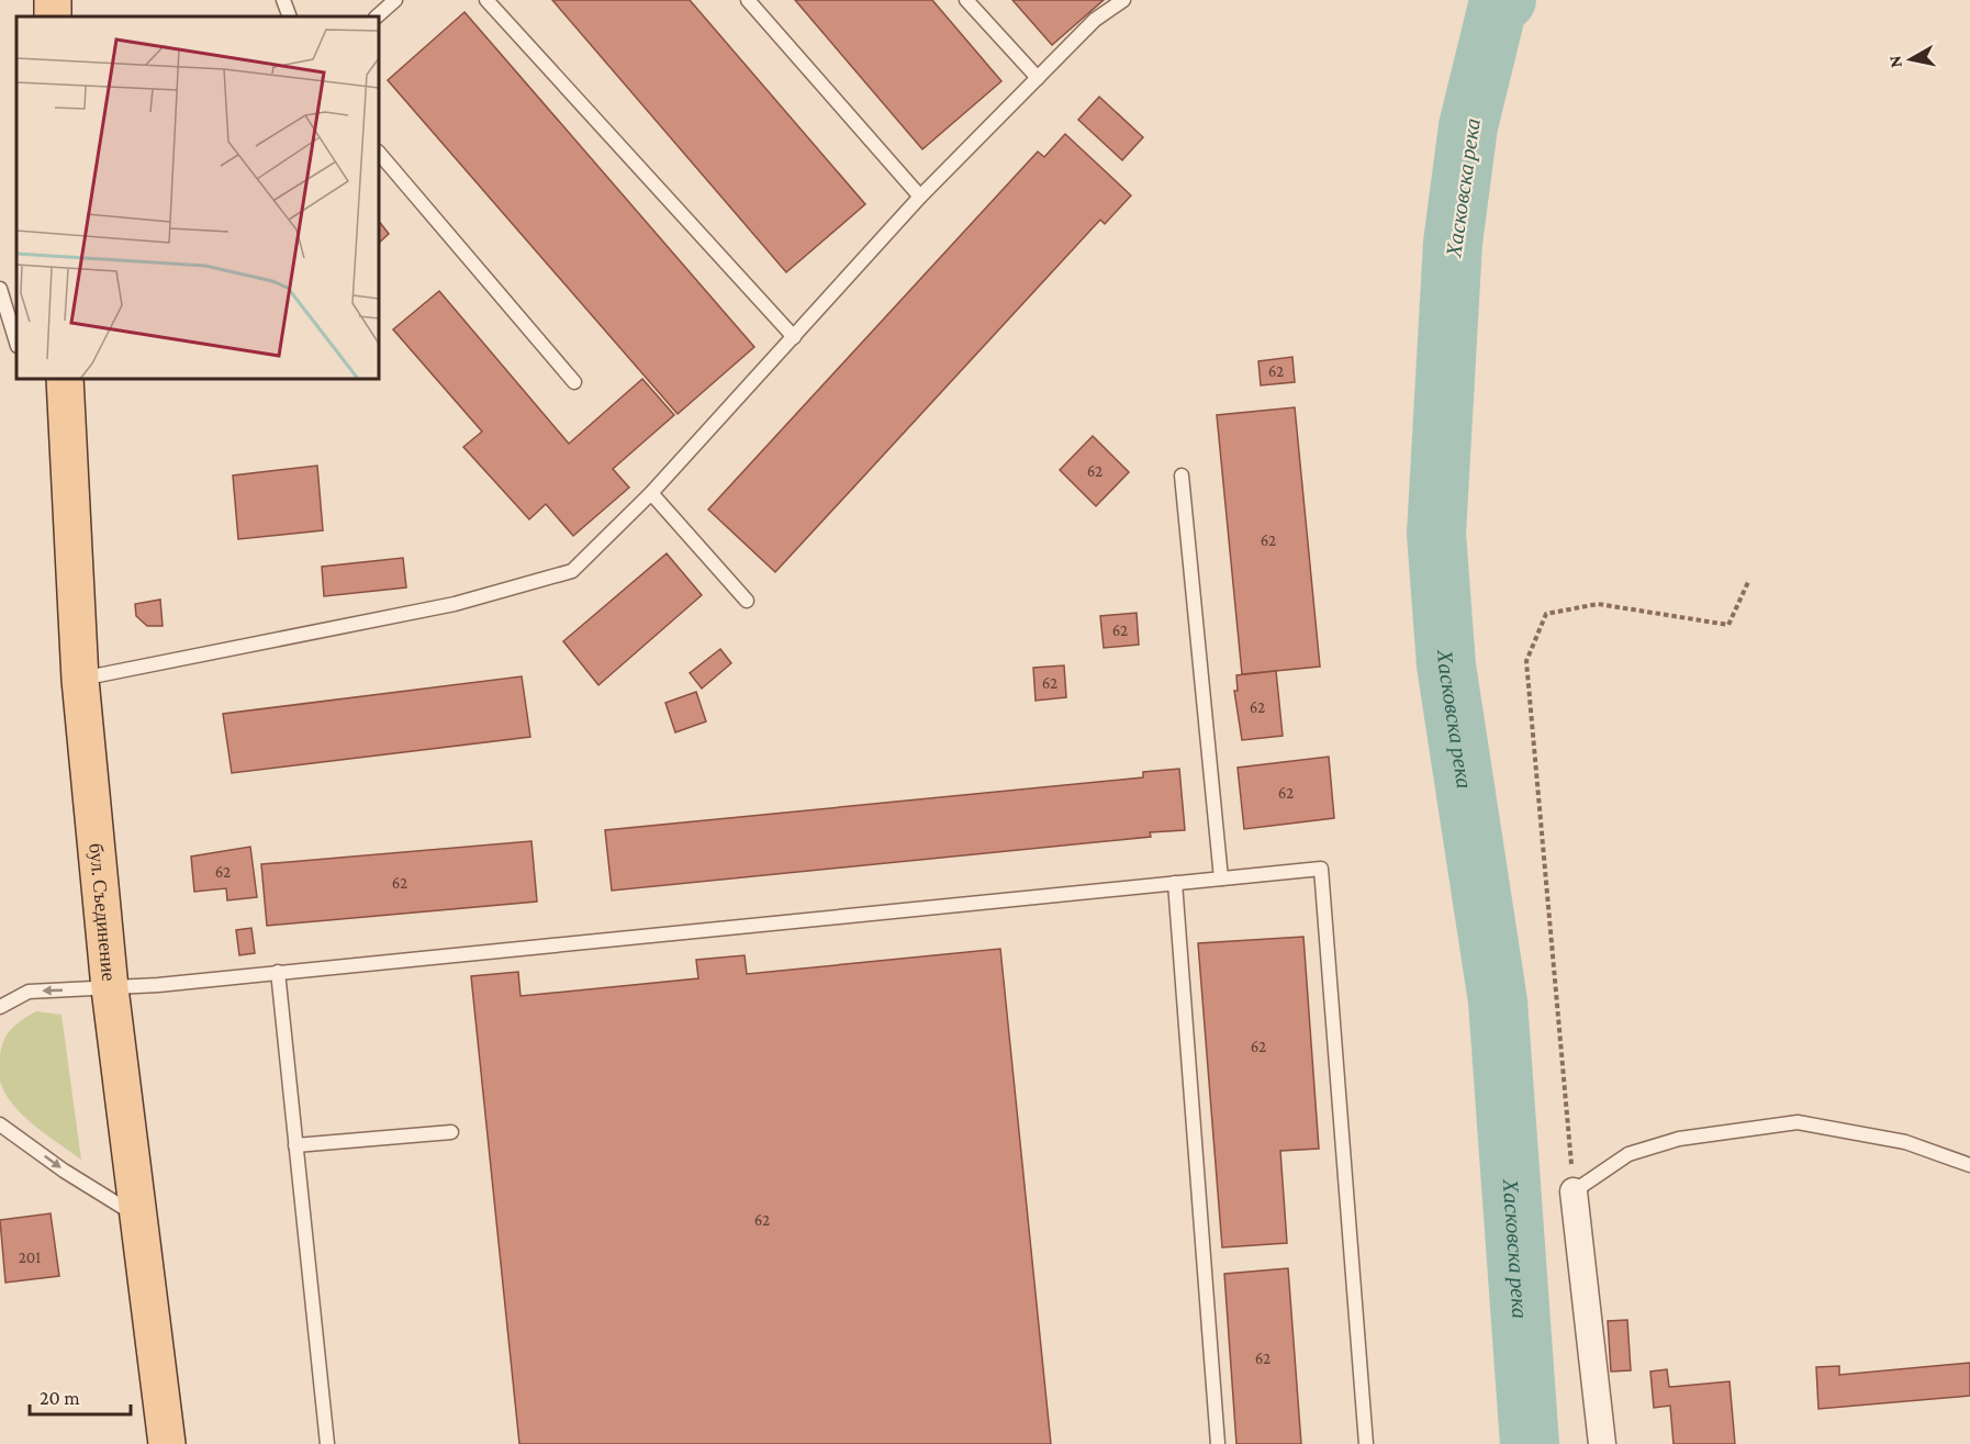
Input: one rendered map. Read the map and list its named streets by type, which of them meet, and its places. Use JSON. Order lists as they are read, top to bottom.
{
  "streets": {
    "main road": ["бул. Съединение"]
  },
  "water": ["Хасковска река"],
  "house_numbers": [
    "62",
    "62",
    "62",
    "62",
    "62",
    "62",
    "62",
    "62",
    "62",
    "62",
    "62",
    "201",
    "62"
  ],
  "scale_bar": "20 m",
  "north": "left"
}
